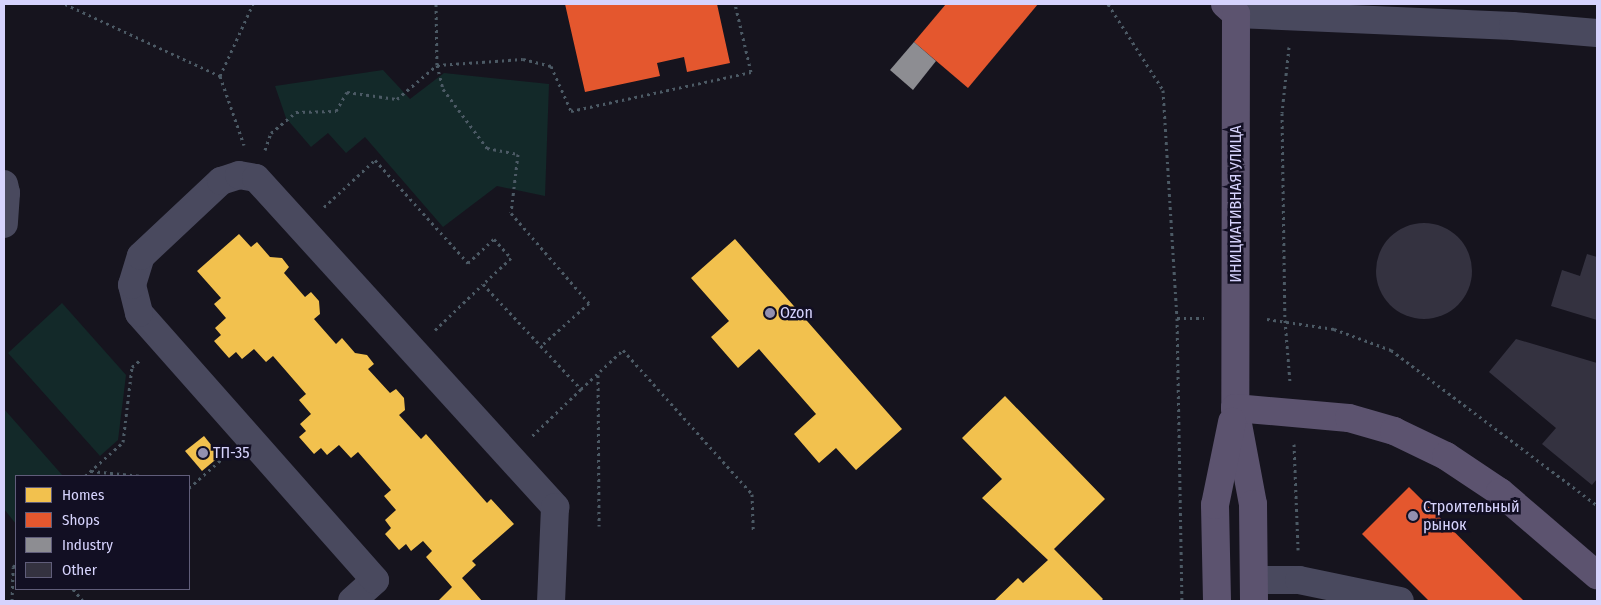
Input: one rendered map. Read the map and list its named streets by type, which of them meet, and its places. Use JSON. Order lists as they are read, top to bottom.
{
  "streets": {
    "main road": ["ИНИЦИАТИВНАЯ УЛИЦА"]
  },
  "places": ["Ozon", "ТП-35", "Строительный рынок"],
  "legend": [
    "Homes",
    "Shops",
    "Industry",
    "Other"
  ]
}
